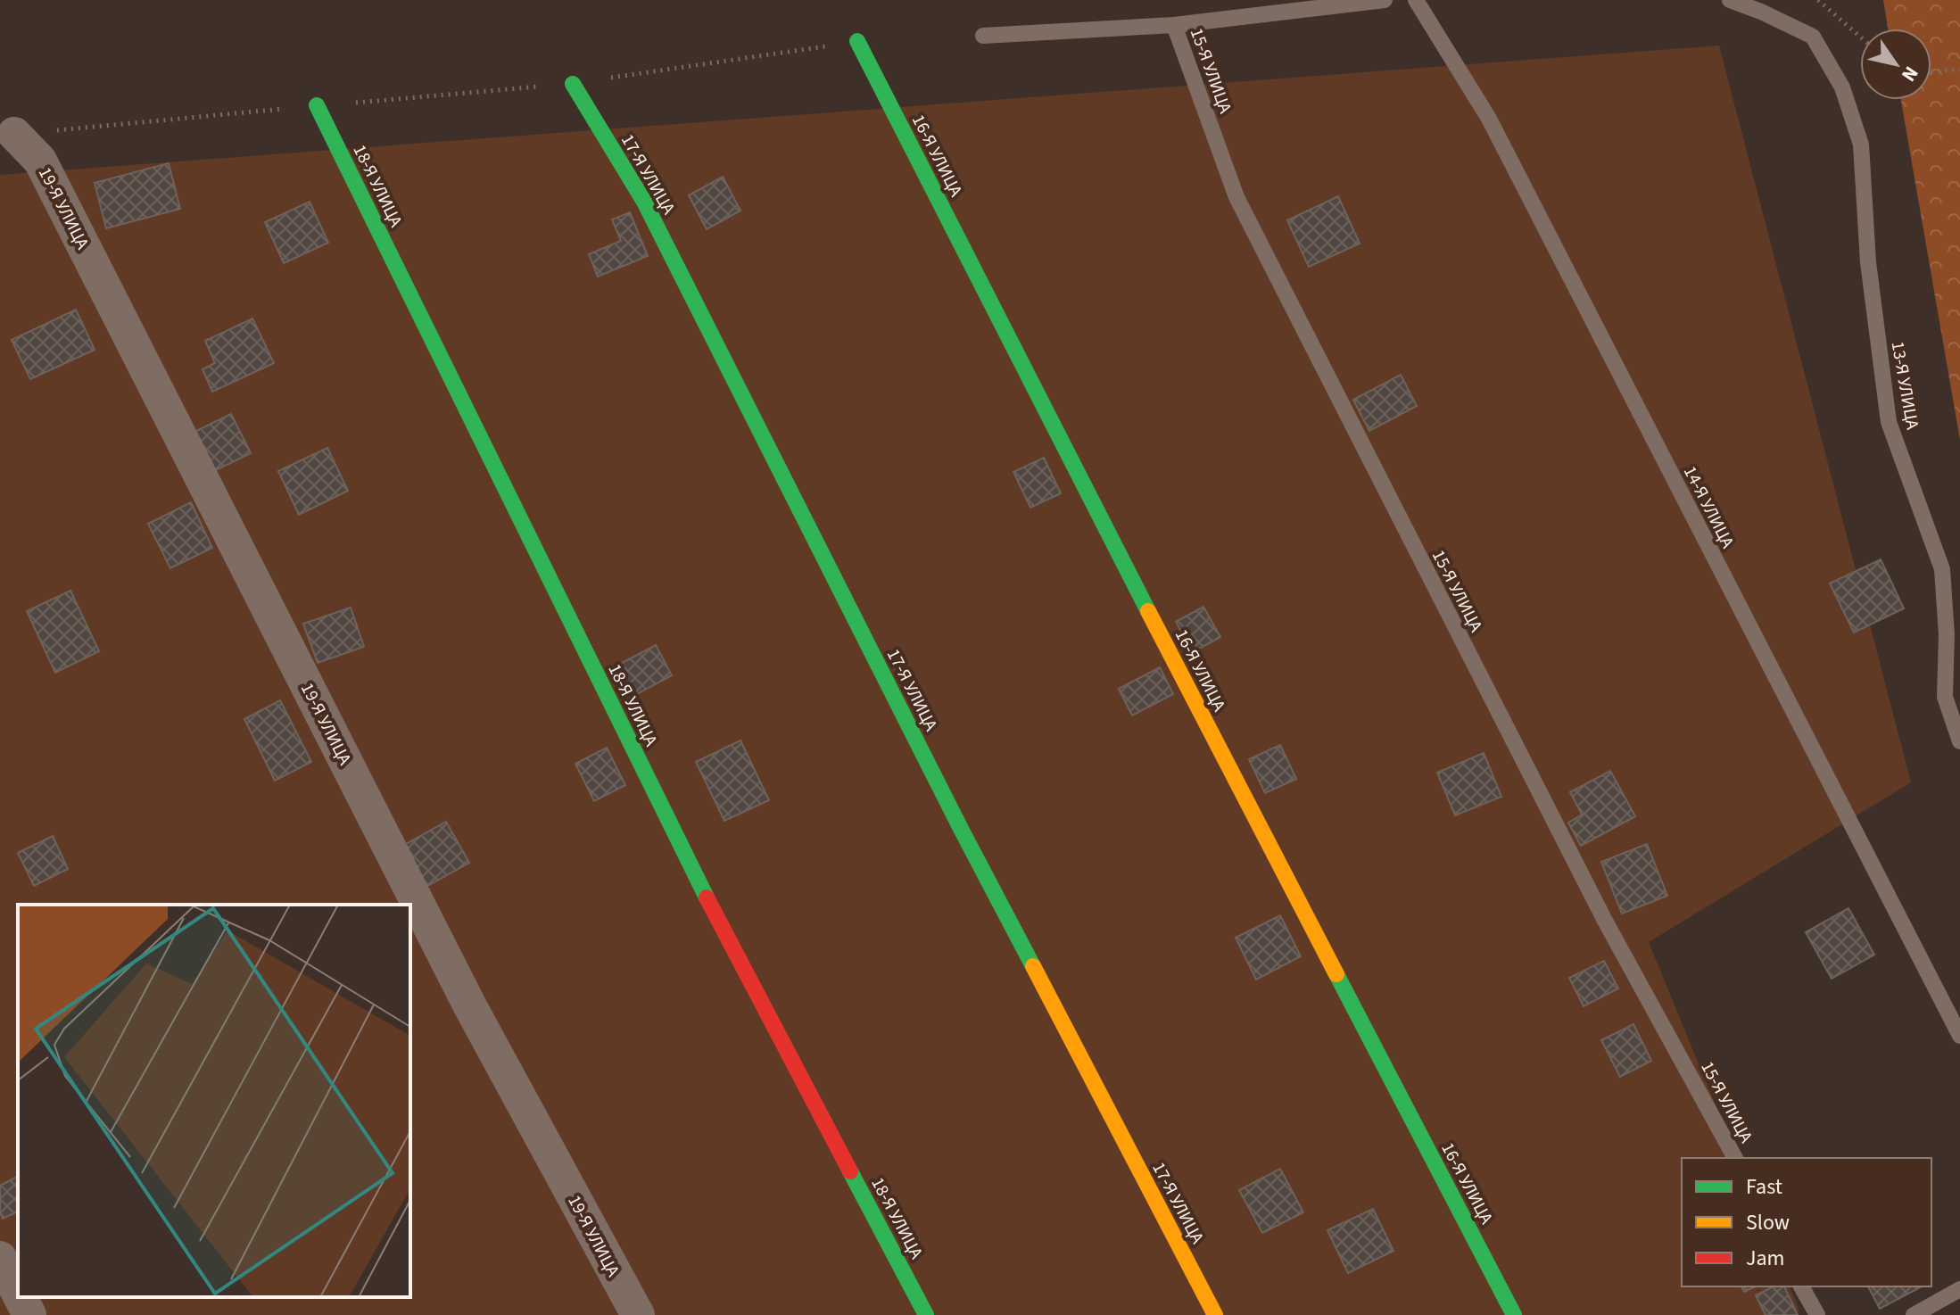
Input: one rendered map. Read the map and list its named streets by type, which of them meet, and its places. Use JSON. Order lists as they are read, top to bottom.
{
  "streets": {
    "street": [
      "16-Я УЛИЦА",
      "17-Я УЛИЦА",
      "18-Я УЛИЦА",
      "19-Я УЛИЦА"
    ],
    "lane": ["15-Я УЛИЦА", "13-Я УЛИЦА", "14-Я УЛИЦА"]
  },
  "legend": ["Fast", "Slow", "Jam"],
  "north": "bottom right"
}
